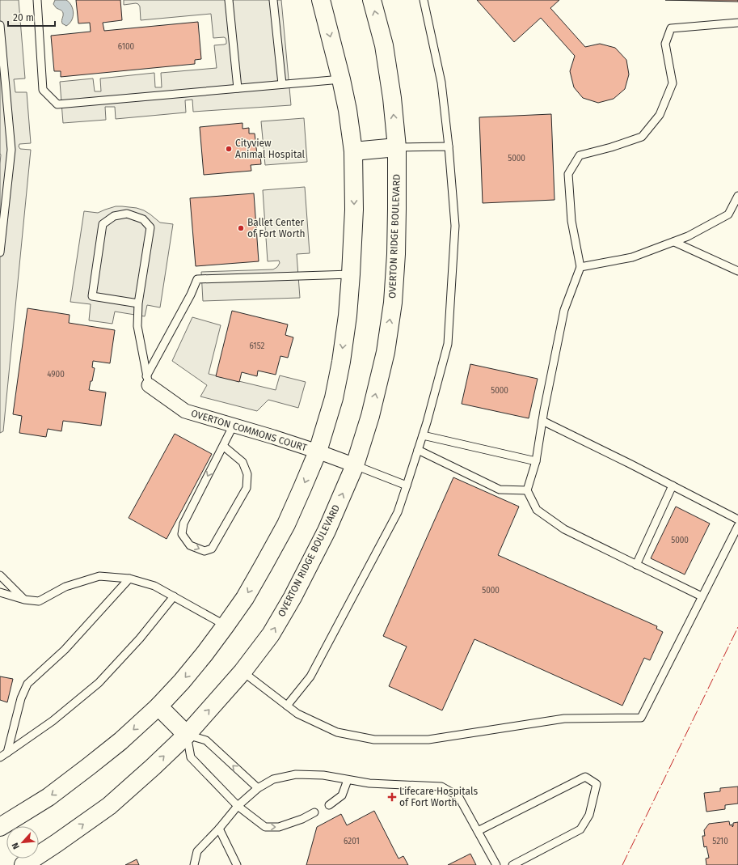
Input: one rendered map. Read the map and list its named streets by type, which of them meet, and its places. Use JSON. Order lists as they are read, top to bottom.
{
  "streets": {
    "street": ["OVERTON RIDGE BOULEVARD", "OVERTON COMMONS COURT"]
  },
  "crossings": [
    ["OVERTON RIDGE BOULEVARD", "OVERTON COMMONS COURT"]
  ],
  "places": {
    "other": ["Cityview Animal Hospital", "Ballet Center of Fort Worth"],
    "health": ["Lifecare Hospitals of Fort Worth"]
  },
  "house_numbers": [
    "6100",
    "5000",
    "6152",
    "4900",
    "5000",
    "5000",
    "5000",
    "6201",
    "5210"
  ],
  "scale_bar": "20 m",
  "north": "bottom left"
}
